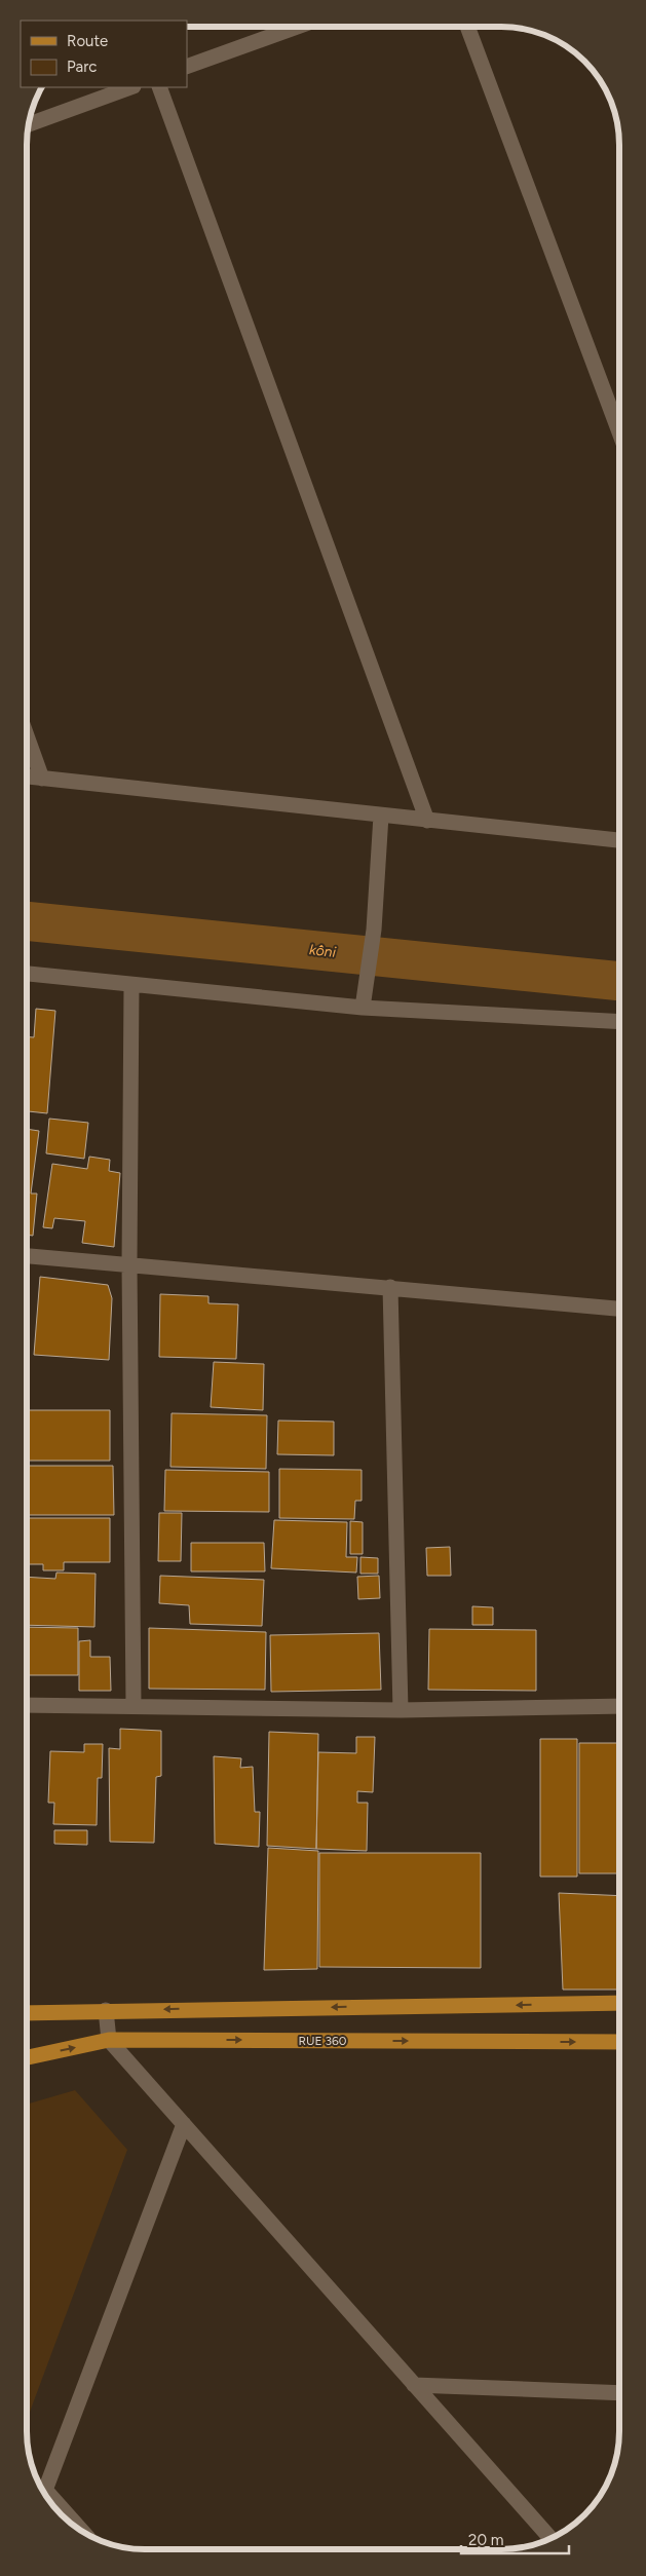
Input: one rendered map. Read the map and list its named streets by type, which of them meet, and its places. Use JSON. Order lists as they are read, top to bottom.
{
  "streets": {
    "main road": ["RUE 360"]
  },
  "water": ["kôni"],
  "legend": ["Route", "Parc"],
  "scale_bar": "20 m"
}
